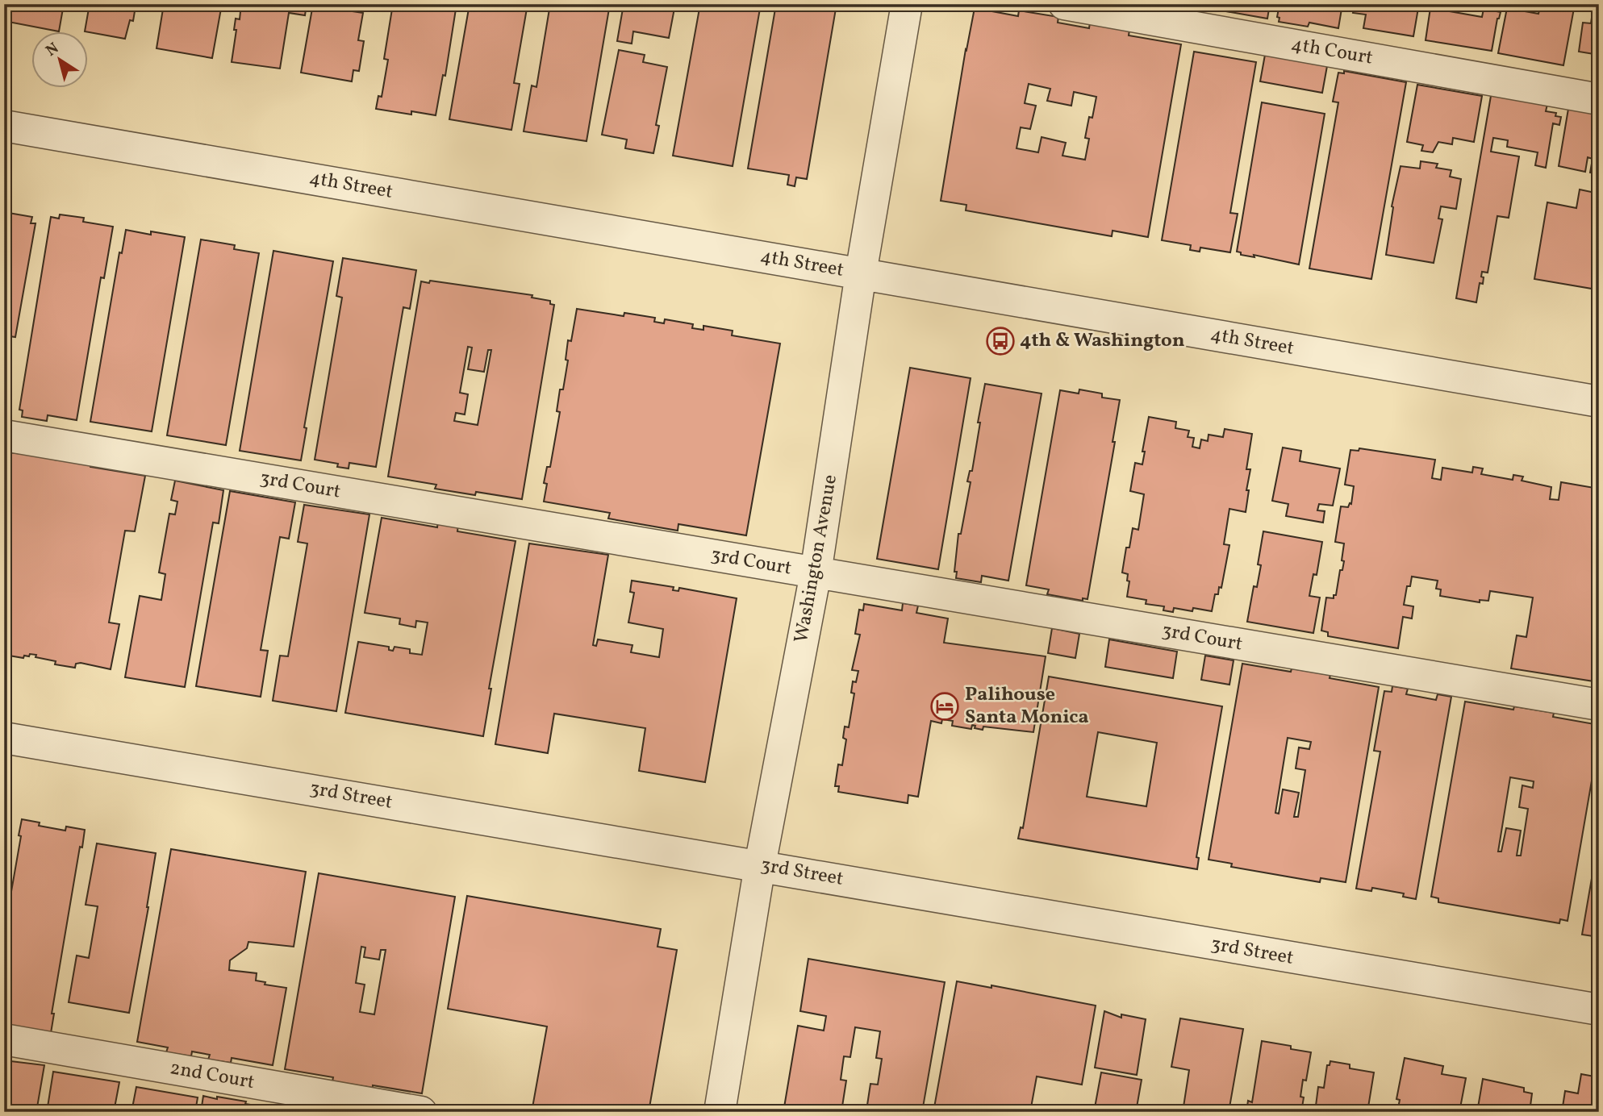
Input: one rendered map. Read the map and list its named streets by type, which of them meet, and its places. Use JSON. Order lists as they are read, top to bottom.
{
  "streets": {
    "street": [
      "4th Court",
      "4th Street",
      "3rd Court",
      "Washington Avenue",
      "3rd Street",
      "2nd Court"
    ]
  },
  "crossings": [
    ["4th Street", "Washington Avenue"],
    ["3rd Court", "Washington Avenue"],
    ["Washington Avenue", "3rd Street"]
  ],
  "places": {
    "bus stop": ["4th & Washington"],
    "hotel": ["Palihouse Santa Monica"]
  },
  "north": "top left"
}
